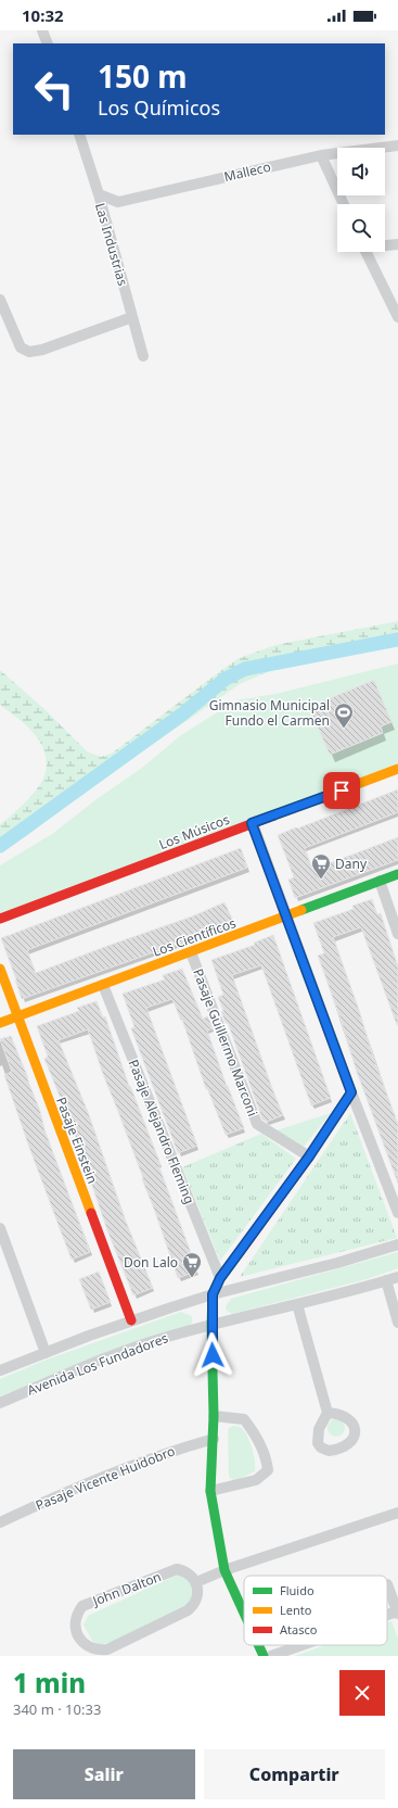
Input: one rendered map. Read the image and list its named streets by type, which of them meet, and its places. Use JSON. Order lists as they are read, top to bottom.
{
  "streets": {
    "street": [
      "Malleco",
      "Las Industrias",
      "Los Músicos",
      "Los Científicos",
      "Pasaje Guillermo Marconi",
      "Pasaje Alejandro Fleming",
      "Pasaje Einstein",
      "Avenida Los Fundadores",
      "Pasaje Vicente Huidobro",
      "John Dalton"
    ]
  },
  "crossings": [
    ["Malleco", "Las Industrias"],
    ["Los Científicos", "Pasaje Guillermo Marconi"],
    ["Los Científicos", "Pasaje Alejandro Fleming"],
    ["Los Científicos", "Pasaje Einstein"],
    ["Pasaje Einstein", "Avenida Los Fundadores"]
  ],
  "places": {
    "sports": ["Gimnasio Municipal Fundo el Carmen"],
    "supermarket": ["Dany", "Don Lalo"]
  },
  "legend": ["Fluido", "Lento", "Atasco"],
  "page": {
    "status": "10:32",
    "turn": ["150 m", "Los Químicos"],
    "heading": ["1 min", "340 m · 10:33"],
    "buttons": ["Salir", "Compartir"]
  }
}
